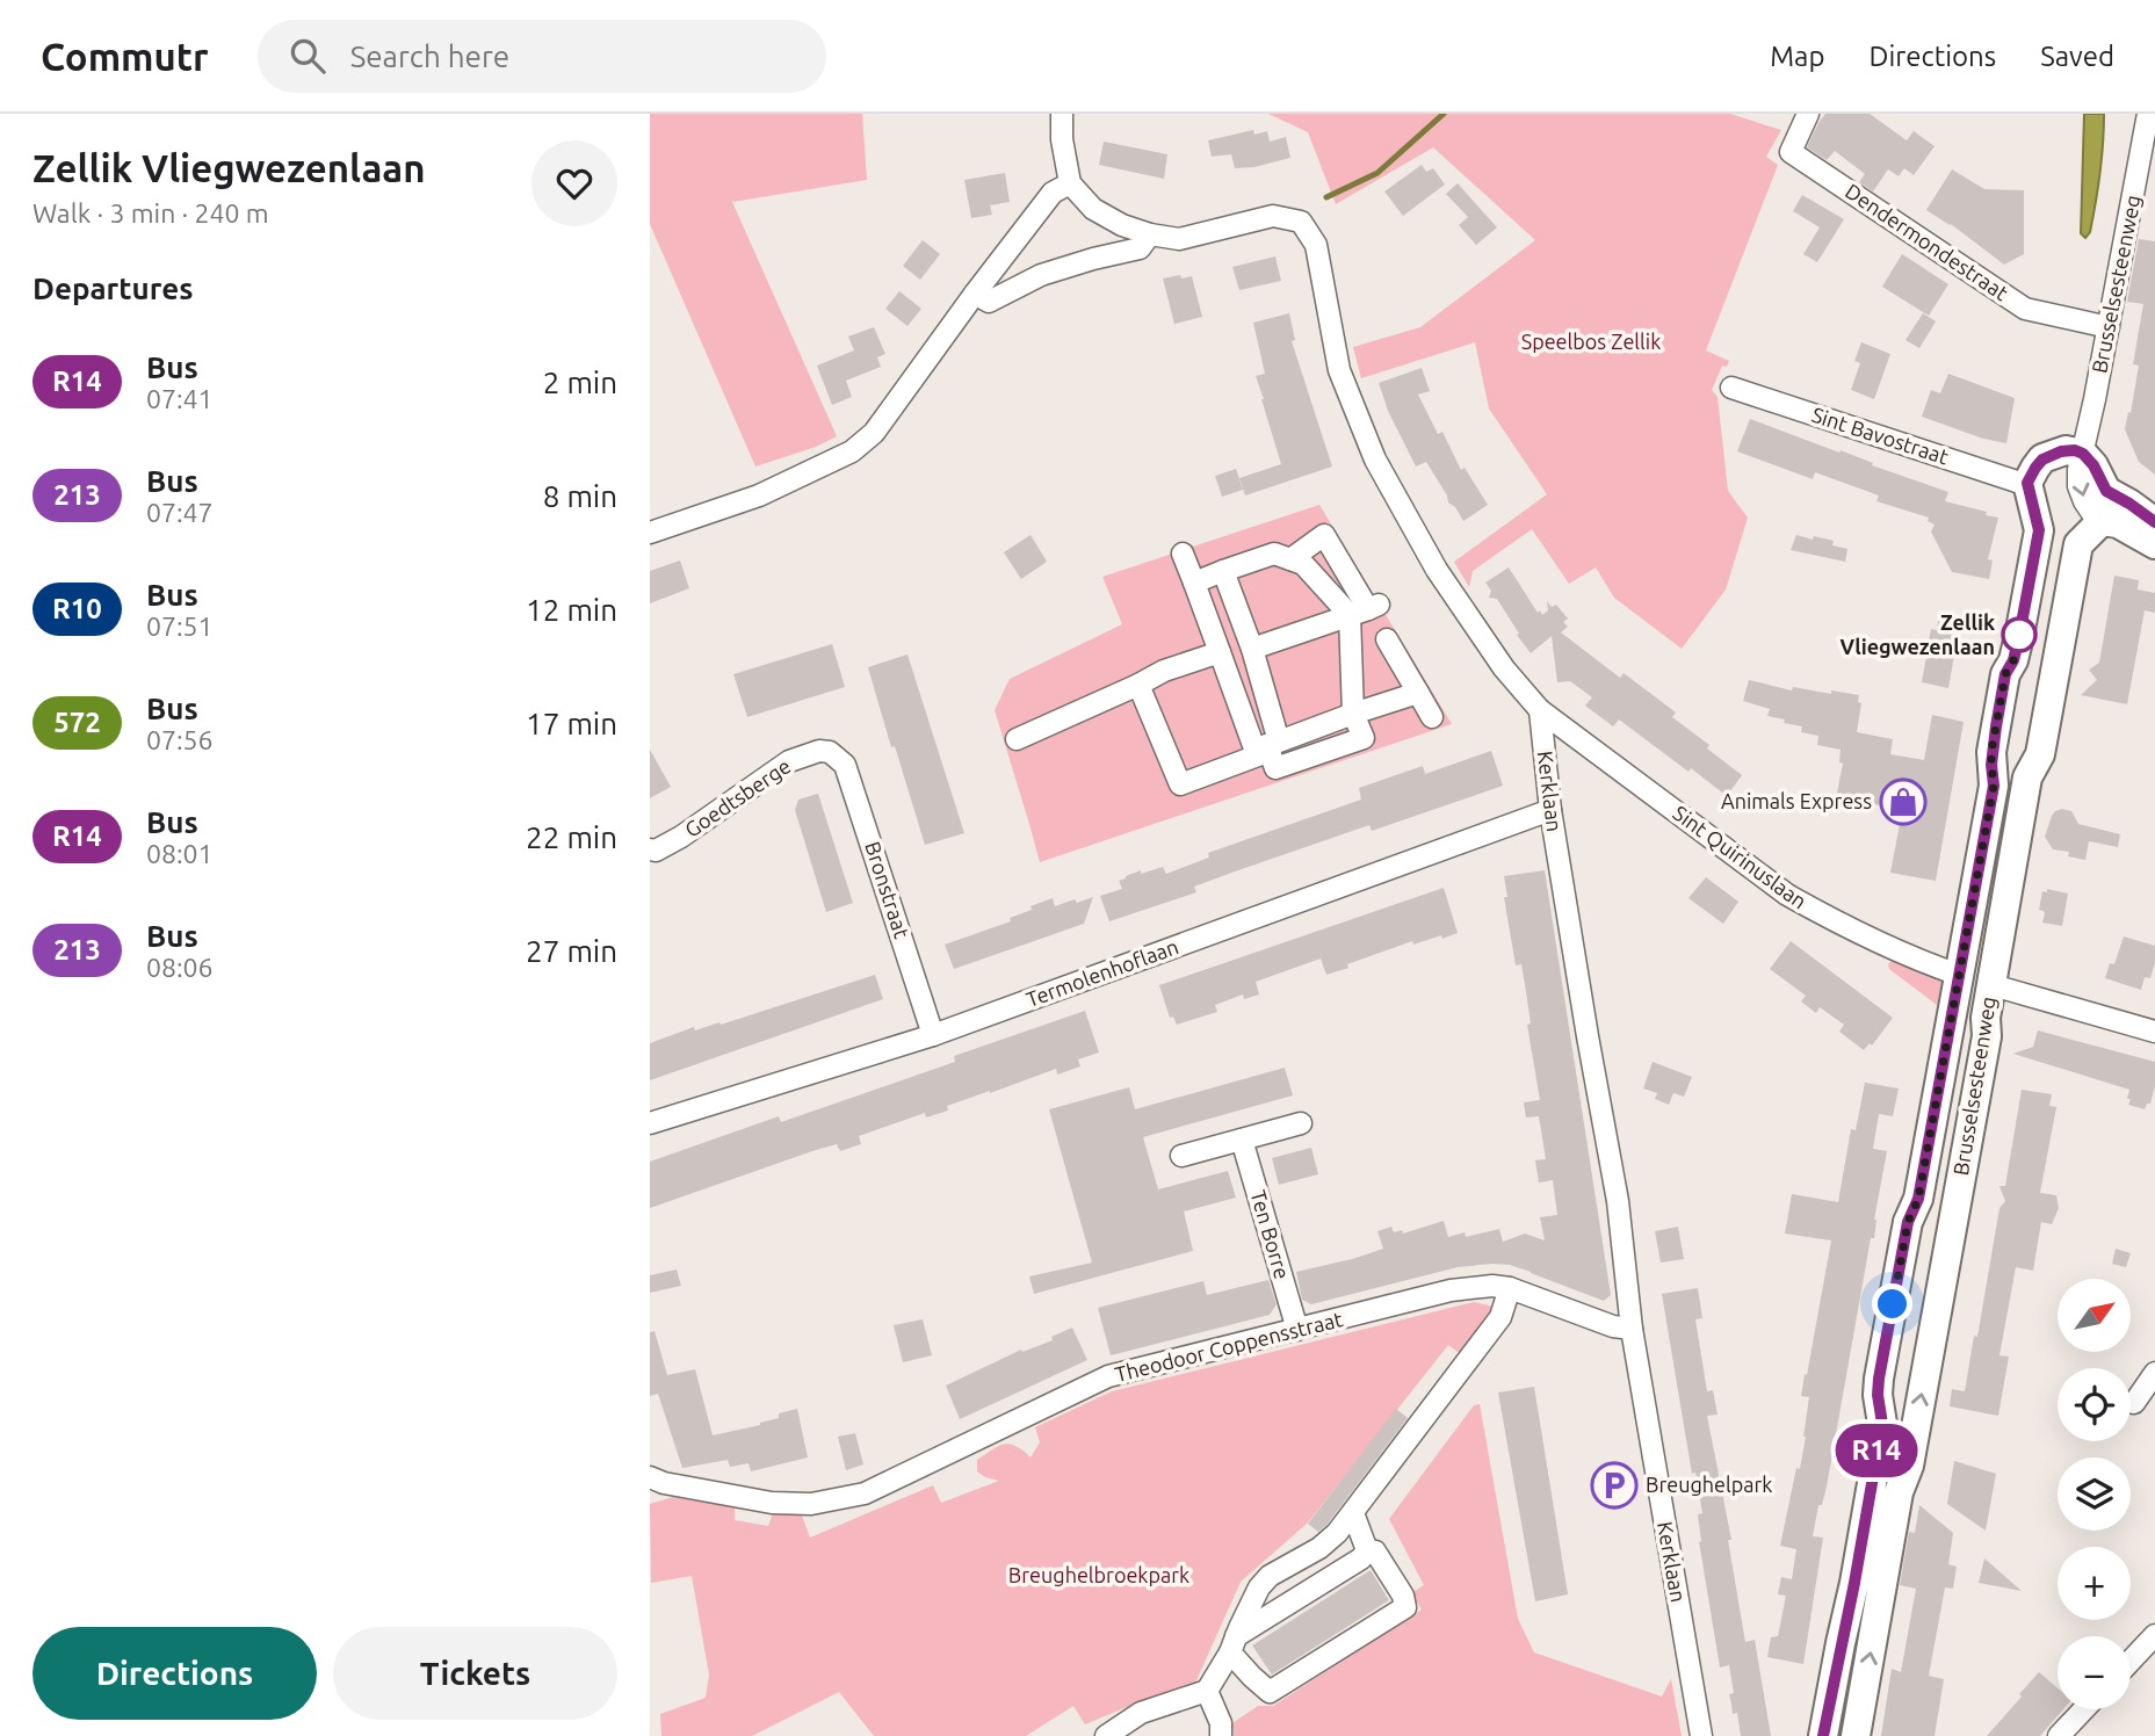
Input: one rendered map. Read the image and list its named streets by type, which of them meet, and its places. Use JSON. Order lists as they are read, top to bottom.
{
  "streets": {
    "street": [
      "Dendermondestraat",
      "Brusselsesteenweg",
      "Sint Bavostraat",
      "Kerklaan",
      "Goedtsberge",
      "Sint Quirinuslaan",
      "Bronstraat",
      "Termolenhoflaan",
      "Ten Borre",
      "Theodoor Coppensstraat"
    ]
  },
  "crossings": [
    ["Dendermondestraat", "Brusselsesteenweg"],
    ["Brusselsesteenweg", "Sint Bavostraat"],
    ["Brusselsesteenweg", "Sint Quirinuslaan"],
    ["Kerklaan", "Sint Quirinuslaan"],
    ["Kerklaan", "Termolenhoflaan"],
    ["Kerklaan", "Theodoor Coppensstraat"],
    ["Goedtsberge", "Bronstraat"],
    ["Bronstraat", "Termolenhoflaan"],
    ["Ten Borre", "Theodoor Coppensstraat"]
  ],
  "parks": ["Speelbos Zellik", "Breughelbroekpark"],
  "places": {
    "other": ["Zellik Vliegwezenlaan"],
    "shop": ["Animals Express"],
    "parking": ["Breughelpark"]
  },
  "lines": ["bus line R14"],
  "north": "top right",
  "page": {
    "header": "Commutr",
    "search": "Search here",
    "nav": ["Map", "Directions", "Saved"],
    "heading": [
      ["Zellik Vliegwezenlaan", "Walk · 3 min · 240 m"],
      "Departures"
    ],
    "on_map": "R14",
    "list": [
      {
        "mark": "R14",
        "name": "Bus",
        "note": "07:41",
        "value": "2 min"
      },
      {
        "mark": "213",
        "name": "Bus",
        "note": "07:47",
        "value": "8 min"
      },
      {
        "mark": "R10",
        "name": "Bus",
        "note": "07:51",
        "value": "12 min"
      },
      {
        "mark": "572",
        "name": "Bus",
        "note": "07:56",
        "value": "17 min"
      },
      {
        "mark": "R14",
        "name": "Bus",
        "note": "08:01",
        "value": "22 min"
      },
      {
        "mark": "213",
        "name": "Bus",
        "note": "08:06",
        "value": "27 min"
      }
    ],
    "map_buttons": ["+", "−"],
    "buttons": ["Directions", "Tickets"]
  }
}
